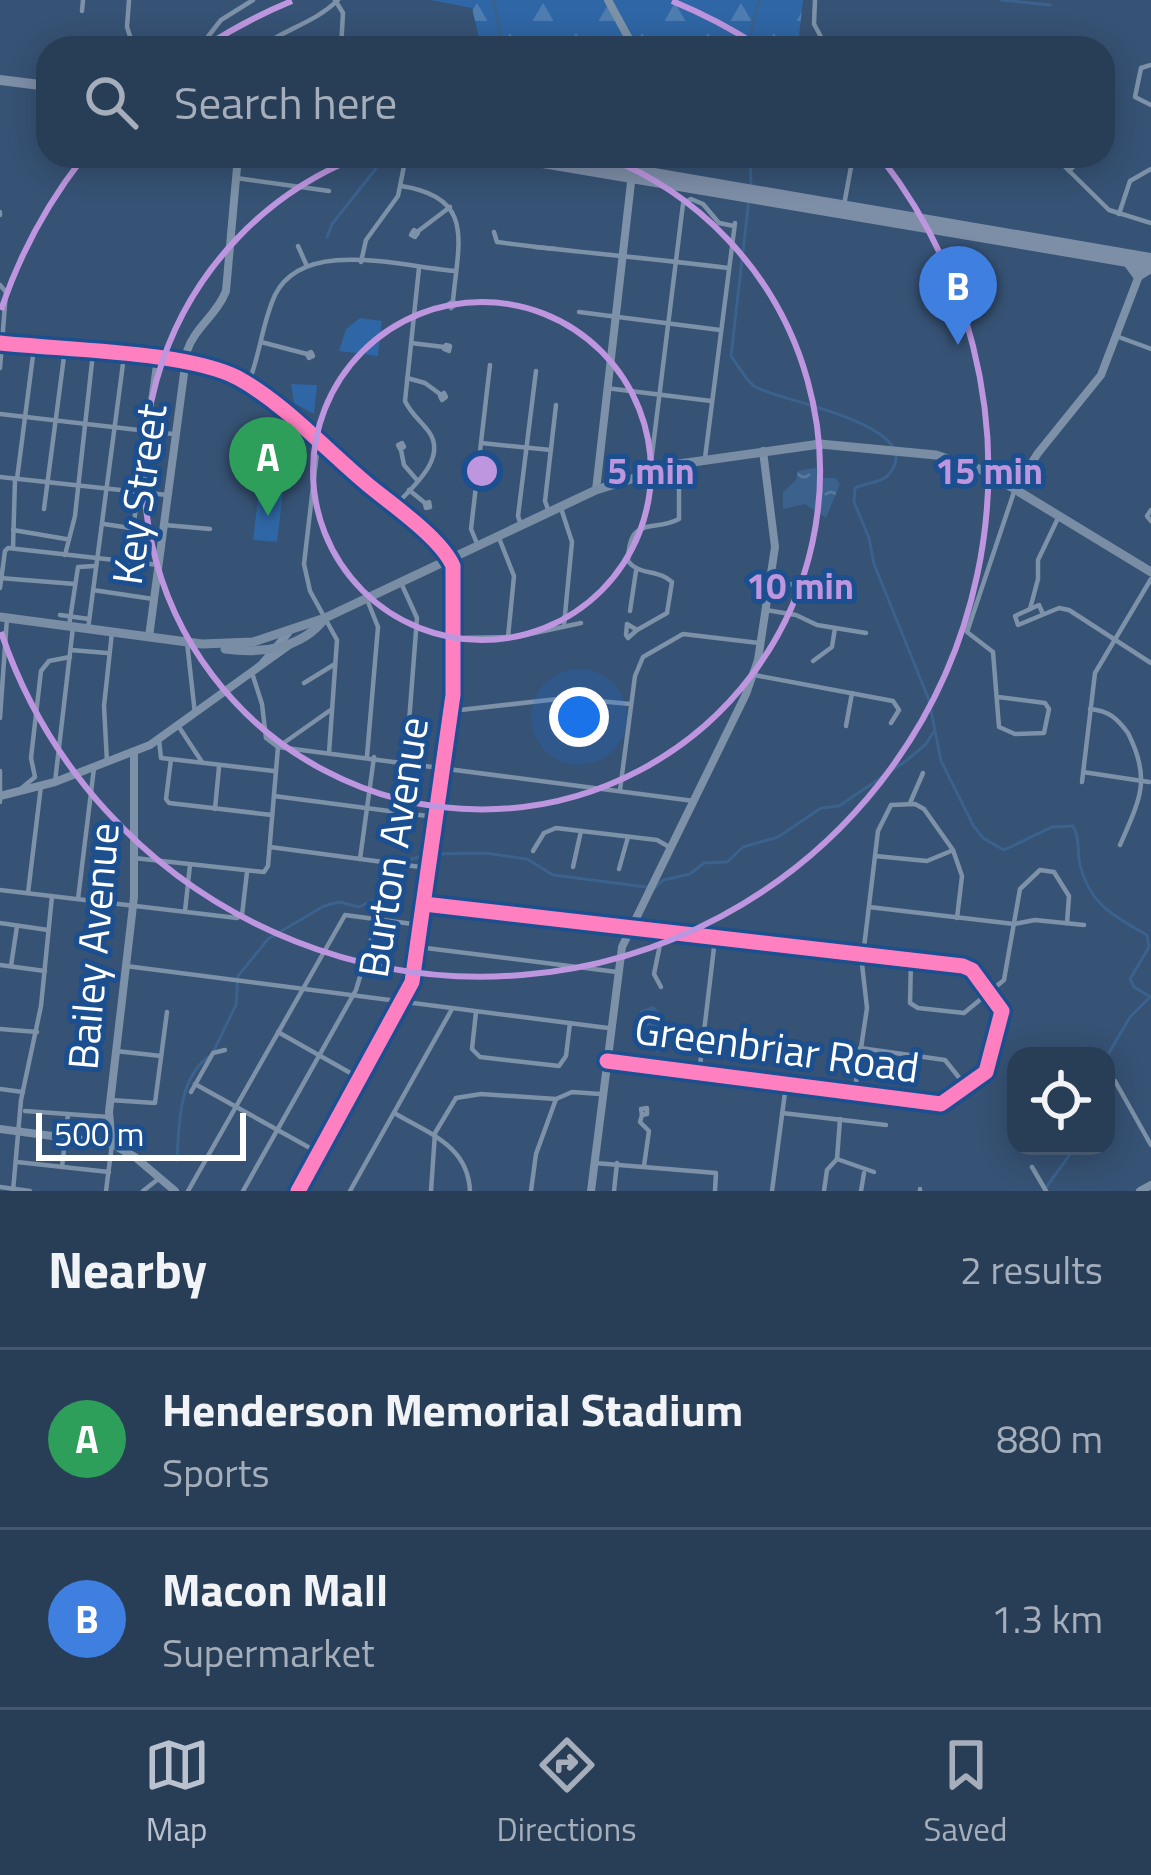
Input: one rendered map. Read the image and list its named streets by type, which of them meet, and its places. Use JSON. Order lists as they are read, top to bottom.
{
  "streets": {
    "street": [
      "Key Street",
      "Burton Avenue",
      "Bailey Avenue",
      "Greenbriar Road"
    ]
  },
  "scale_bar": "500 m",
  "page": {
    "search": "Search here",
    "pins": ["B", "A"],
    "scale": "500 m",
    "heading": ["Nearby", "2 results"],
    "list": [
      {
        "mark": "A",
        "name": "Henderson Memorial Stadium",
        "note": "Sports",
        "value": "880 m"
      },
      {
        "mark": "B",
        "name": "Macon Mall",
        "note": "Supermarket",
        "value": "1.3 km"
      }
    ],
    "nav": ["Map", "Directions", "Saved"]
  },
  "rings": ["5 min", "15 min", "10 min"]
}
